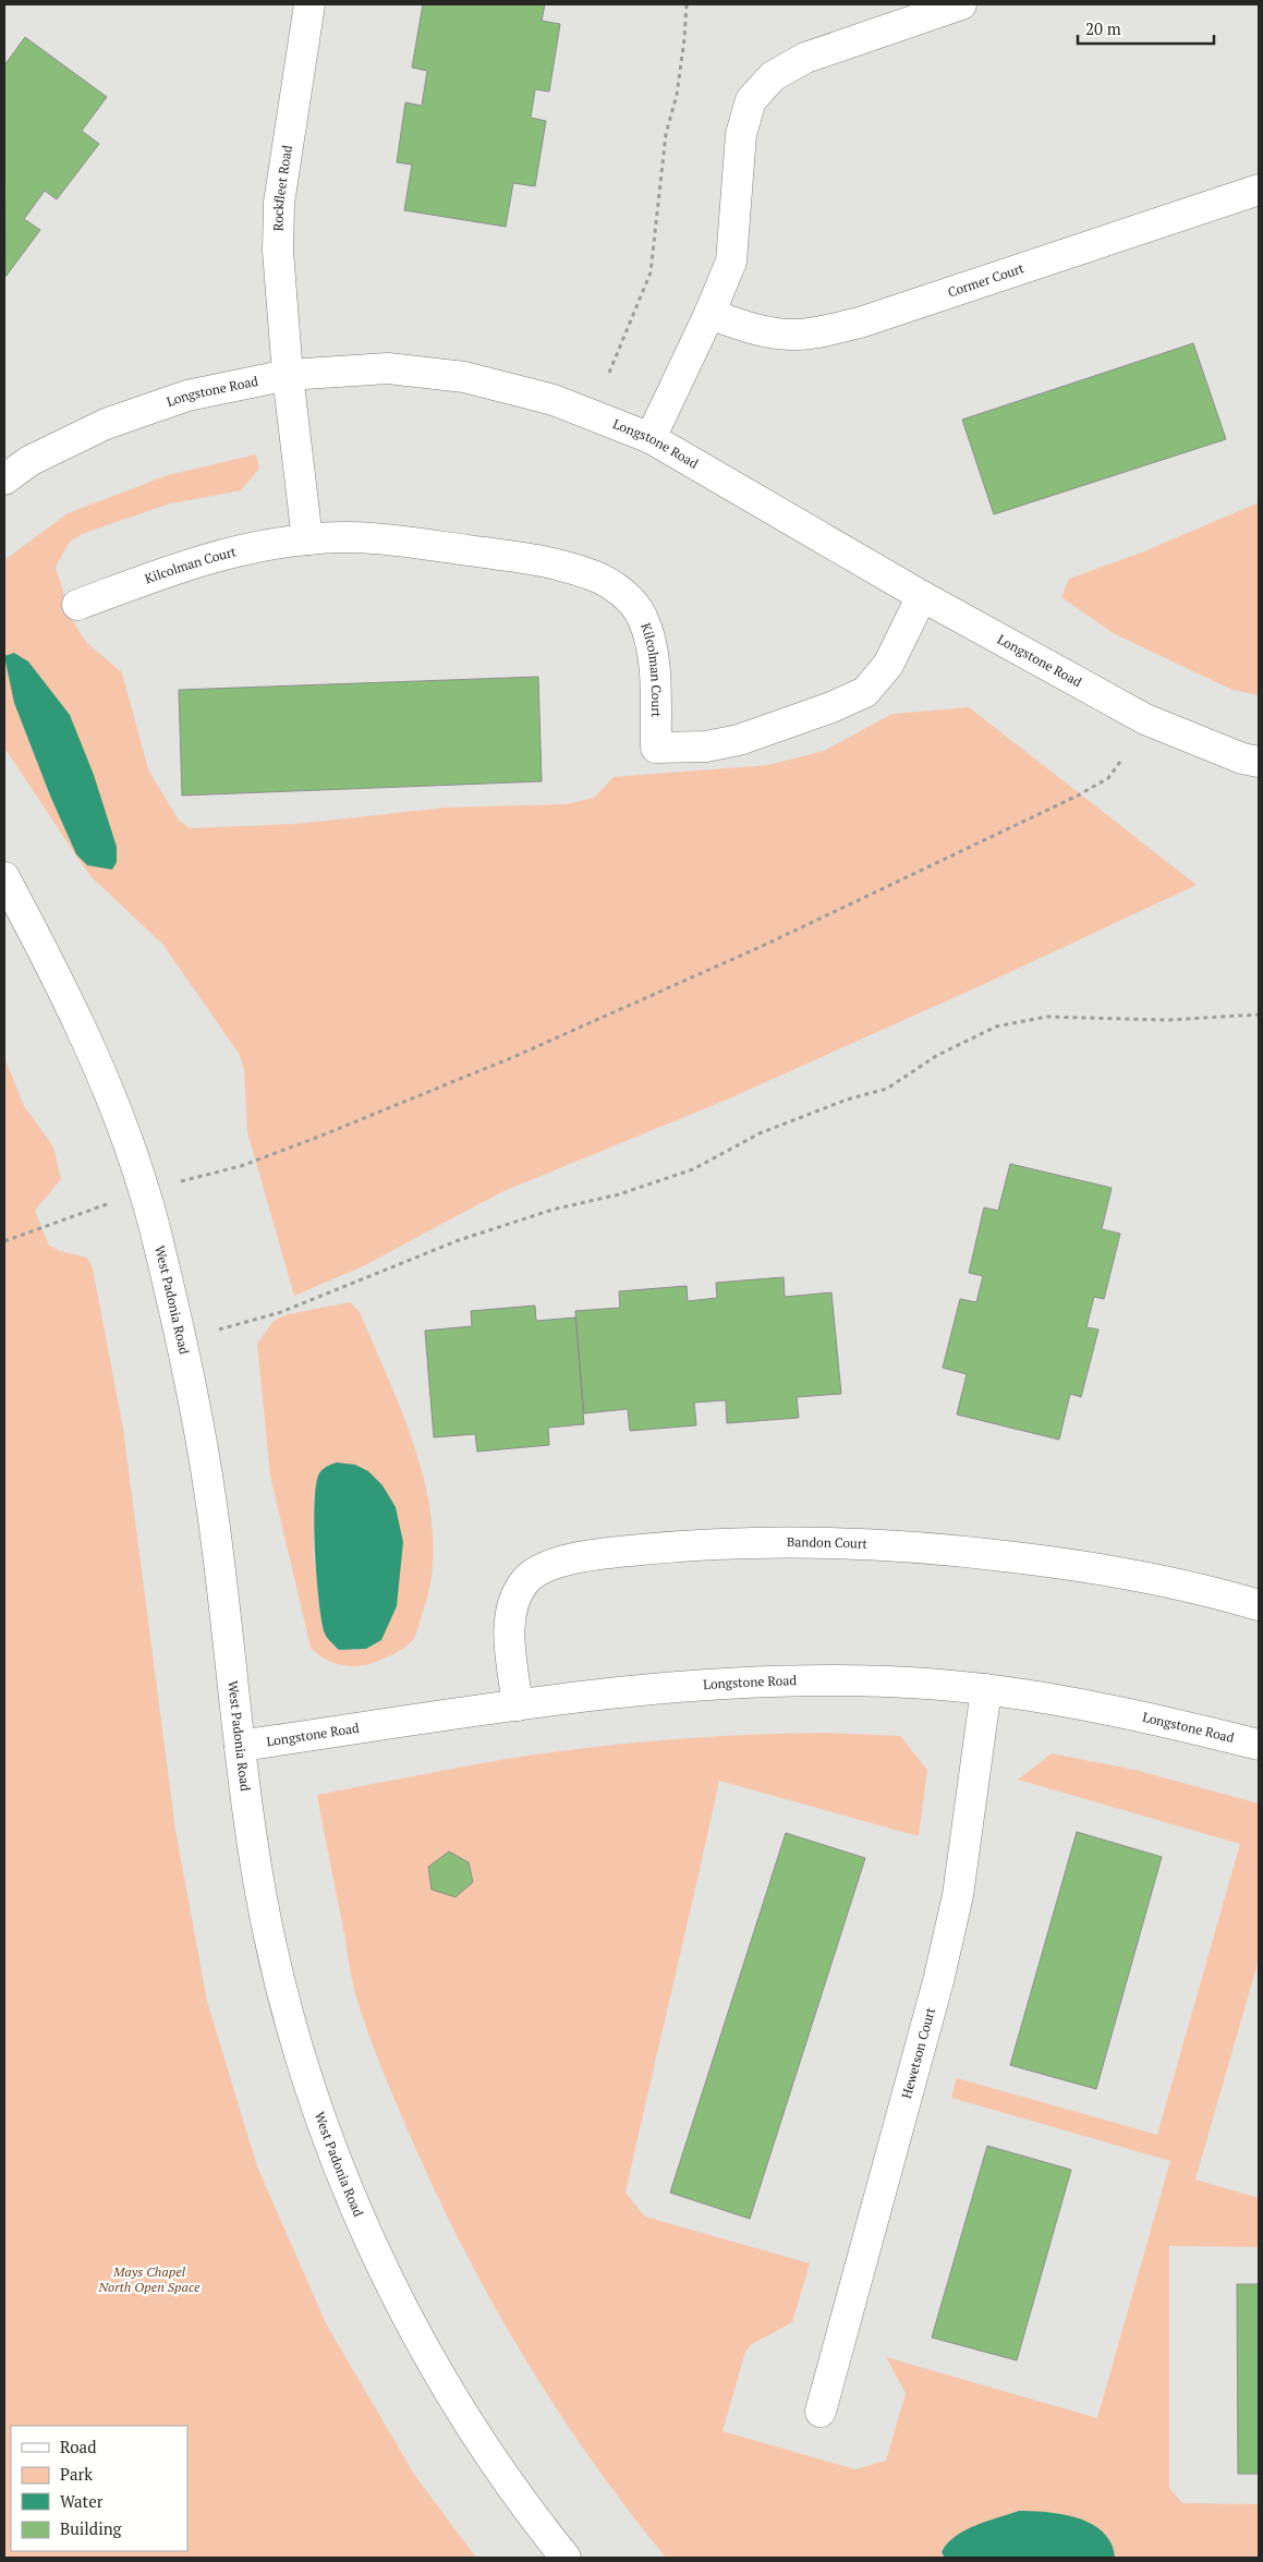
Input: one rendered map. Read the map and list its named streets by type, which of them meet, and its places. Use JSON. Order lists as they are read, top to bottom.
{
  "streets": {
    "street": [
      "Rockfleet Road",
      "Cormer Court",
      "Longstone Road",
      "Kilcolman Court",
      "West Padonia Road",
      "Bandon Court",
      "Hewetson Court"
    ]
  },
  "crossings": [
    ["Rockfleet Road", "Longstone Road"],
    ["Longstone Road", "Kilcolman Court"],
    ["Longstone Road", "West Padonia Road"],
    ["Longstone Road", "Bandon Court"],
    ["Longstone Road", "Hewetson Court"]
  ],
  "parks": ["Mays Chapel North Open Space"],
  "legend": [
    "Road",
    "Park",
    "Water",
    "Building"
  ],
  "scale_bar": "20 m"
}
